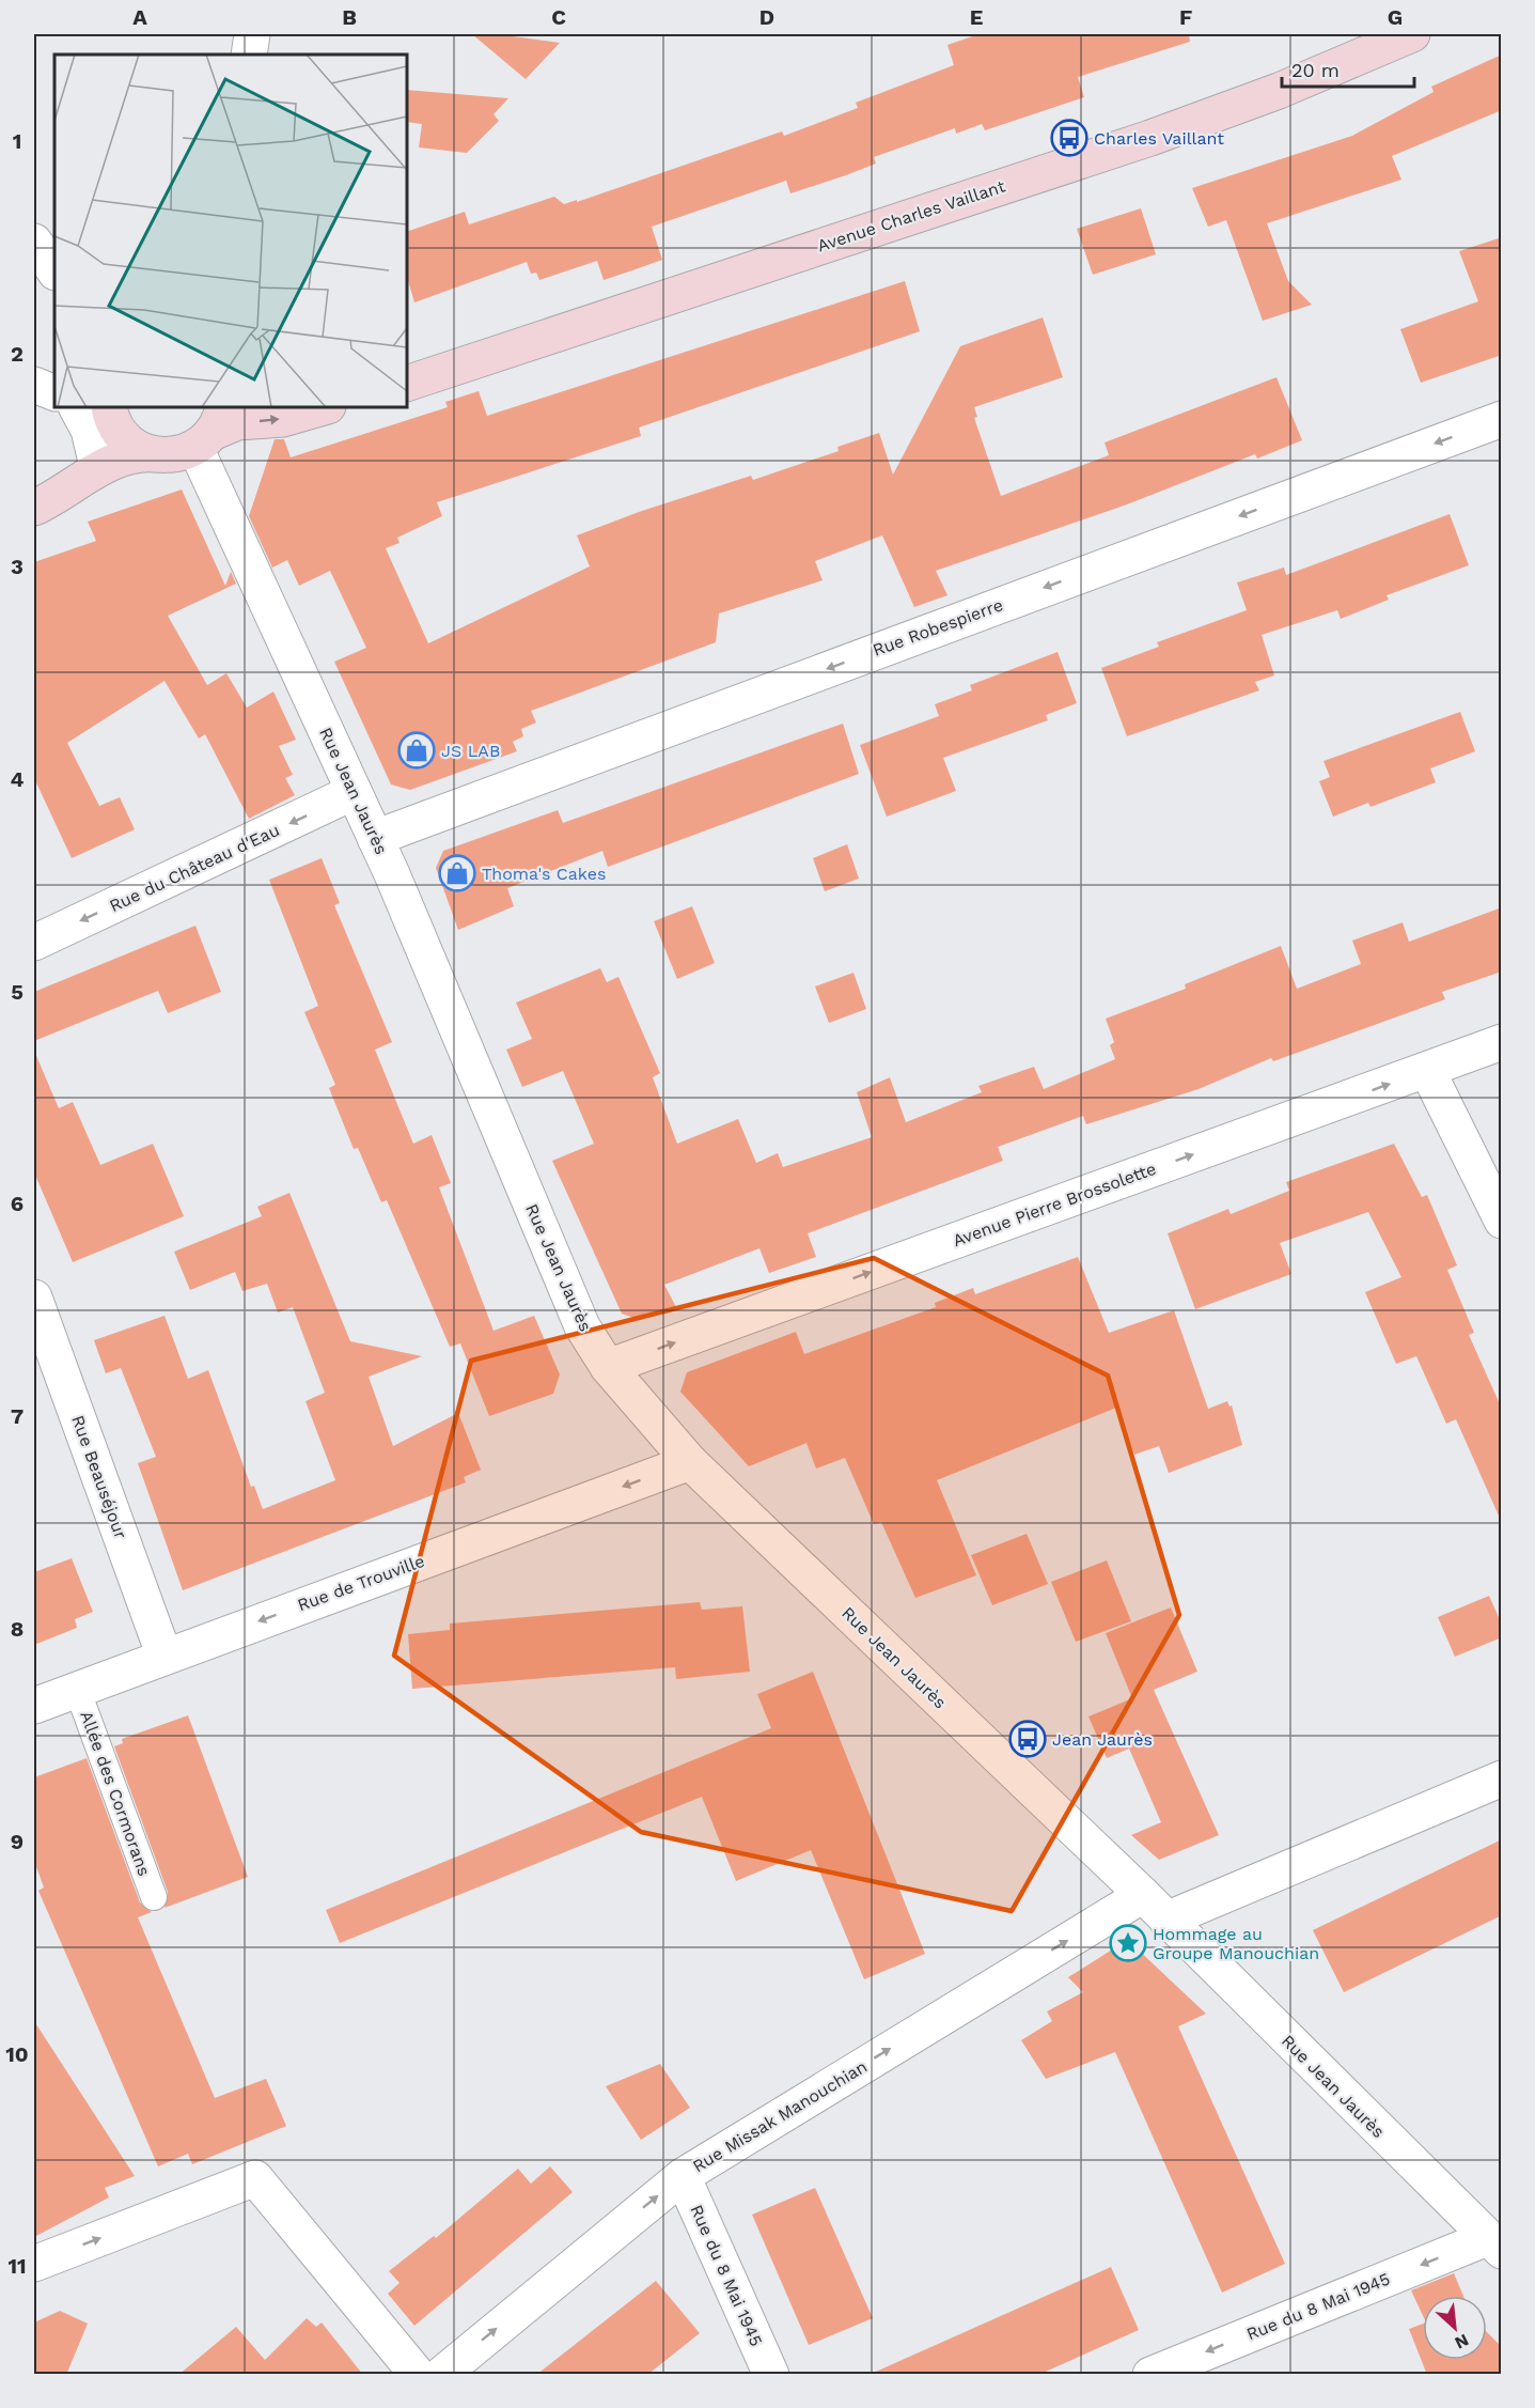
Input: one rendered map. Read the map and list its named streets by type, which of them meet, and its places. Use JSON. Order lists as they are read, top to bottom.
{
  "streets": {
    "main road": ["Avenue Charles Vaillant"],
    "street": [
      "Rue Robespierre",
      "Rue Jean Jaurès",
      "Rue du Château d'Eau",
      "Avenue Pierre Brossolette",
      "Rue Beauséjour",
      "Rue de Trouville",
      "Rue Missak Manouchian",
      "Rue du 8 Mai 1945"
    ],
    "lane": ["Allée des Cormorans"]
  },
  "crossings": [
    ["Rue Robespierre", "Rue Jean Jaurès"],
    ["Rue Jean Jaurès", "Rue du Château d'Eau"],
    ["Rue Jean Jaurès", "Avenue Pierre Brossolette"],
    ["Rue Jean Jaurès", "Rue de Trouville"],
    ["Rue Jean Jaurès", "Rue Missak Manouchian"],
    ["Rue Jean Jaurès", "Rue du 8 Mai 1945"],
    ["Rue Beauséjour", "Rue de Trouville"],
    ["Rue de Trouville", "Allée des Cormorans"],
    ["Rue Missak Manouchian", "Rue du 8 Mai 1945"]
  ],
  "one_way": [
    "Rue Robespierre",
    "Rue du Château d'Eau",
    "Avenue Pierre Brossolette",
    "Rue de Trouville",
    "Rue Missak Manouchian",
    "Rue du 8 Mai 1945"
  ],
  "places": {
    "bus stop": ["Charles Vaillant", "Jean Jaurès"],
    "shop": ["JS LAB", "Thoma's Cakes"],
    "place": ["Hommage au Groupe Manouchian"]
  },
  "scale_bar": "20 m",
  "north": "bottom right",
  "grid": {
    "columns": [
      "A",
      "B",
      "C",
      "D",
      "E",
      "F",
      "G"
    ],
    "rows": [
      "1",
      "2",
      "3",
      "4",
      "5",
      "6",
      "7",
      "8",
      "9",
      "10",
      "11"
    ]
  }
}
